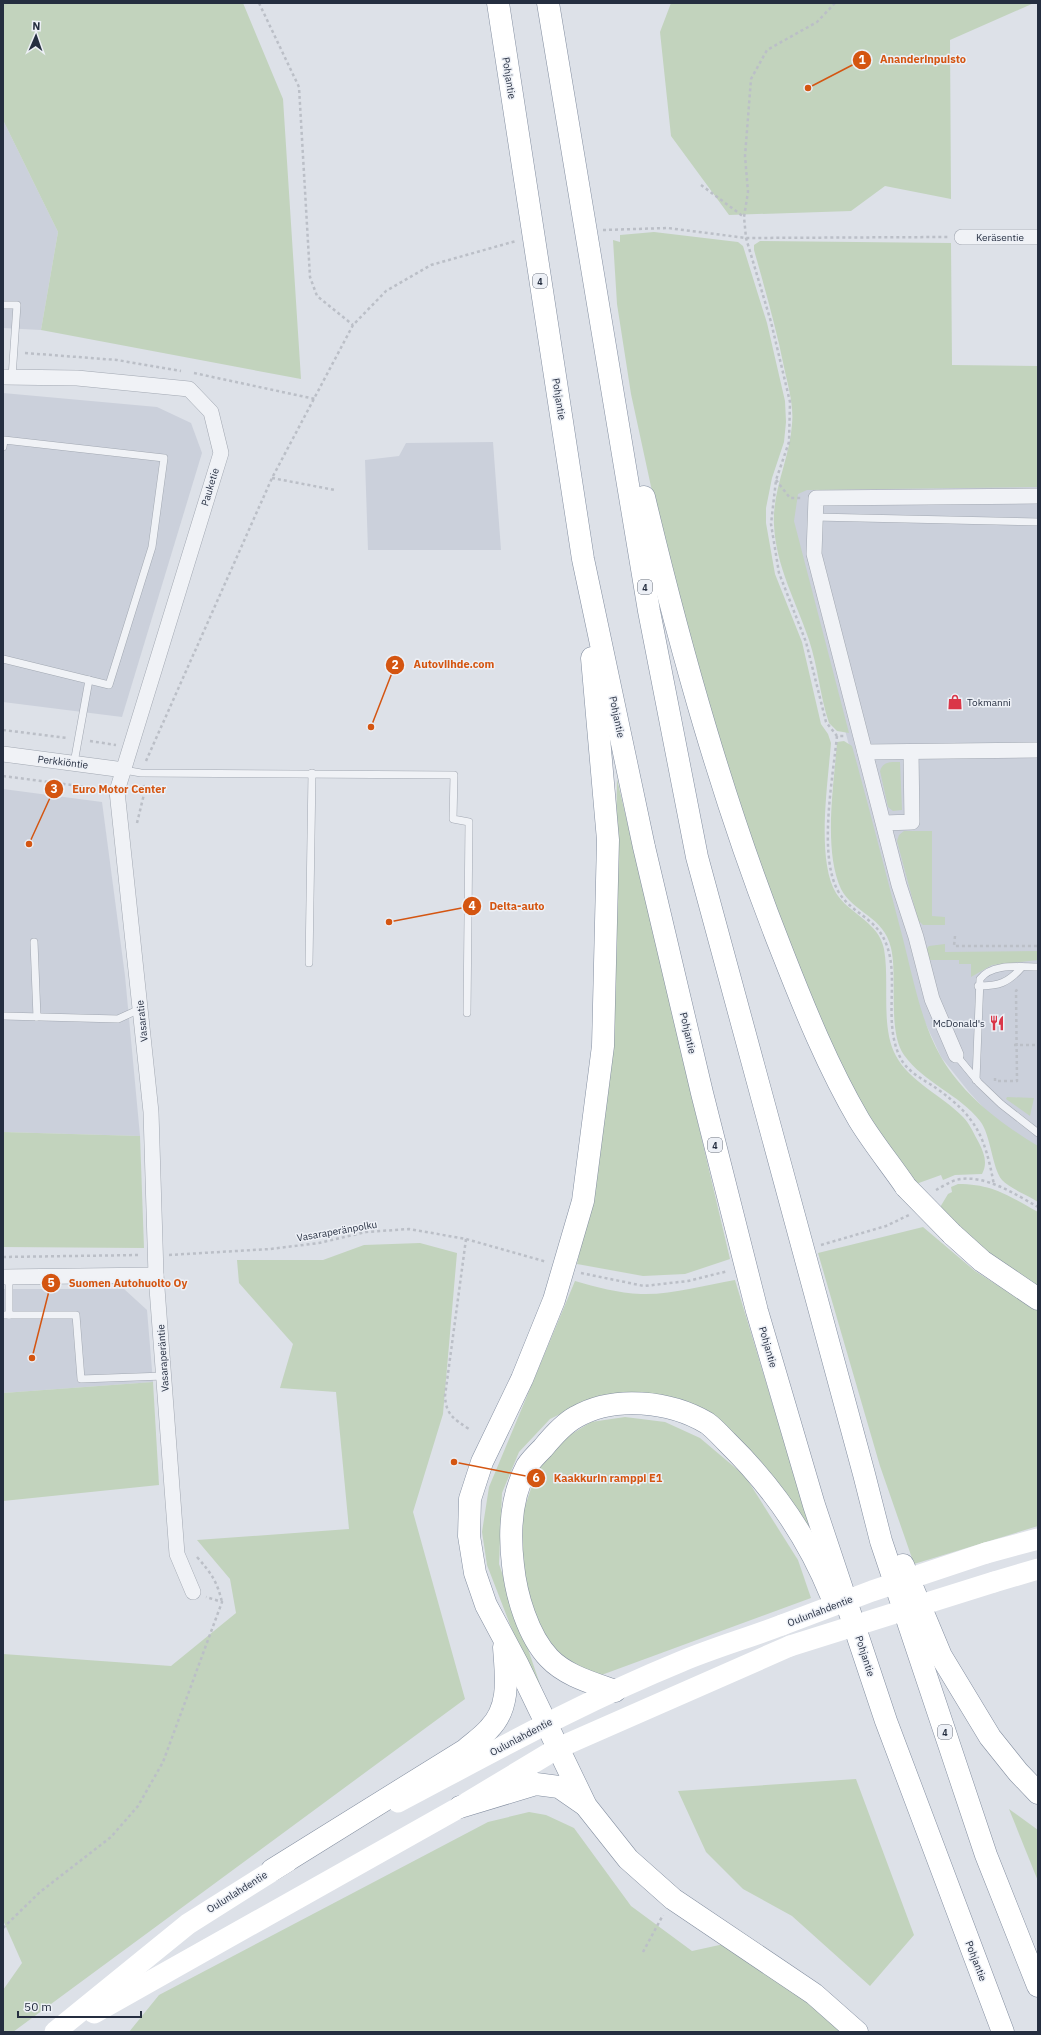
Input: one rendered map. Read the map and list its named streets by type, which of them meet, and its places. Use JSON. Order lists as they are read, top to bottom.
{
  "streets": {
    "highway": ["Pohjantie", "4"],
    "main road": ["Oulunlahdentie"],
    "street": [
      "Keräsentie",
      "Pauketie",
      "Perkkiöntie",
      "Vasaratie",
      "Vasaraperäntie"
    ],
    "path": ["Vasaraperänpolku"]
  },
  "crossings": [
    ["Pauketie", "Perkkiöntie"],
    ["Pauketie", "Vasaratie"],
    ["Perkkiöntie", "Vasaratie"],
    ["Vasaratie", "Vasaraperänpolku"],
    ["Vasaratie", "Vasaraperäntie"]
  ],
  "places": {
    "other": [
      "Ananderinpuisto",
      "Autoviihde.com",
      "Euro Motor Center",
      "Delta-auto",
      "Suomen Autohuolto Oy",
      "Kaakkurin ramppi E1"
    ],
    "shop": ["Tokmanni"],
    "restaurant": ["McDonald's"]
  },
  "scale_bar": "50 m",
  "north": "top"
}
